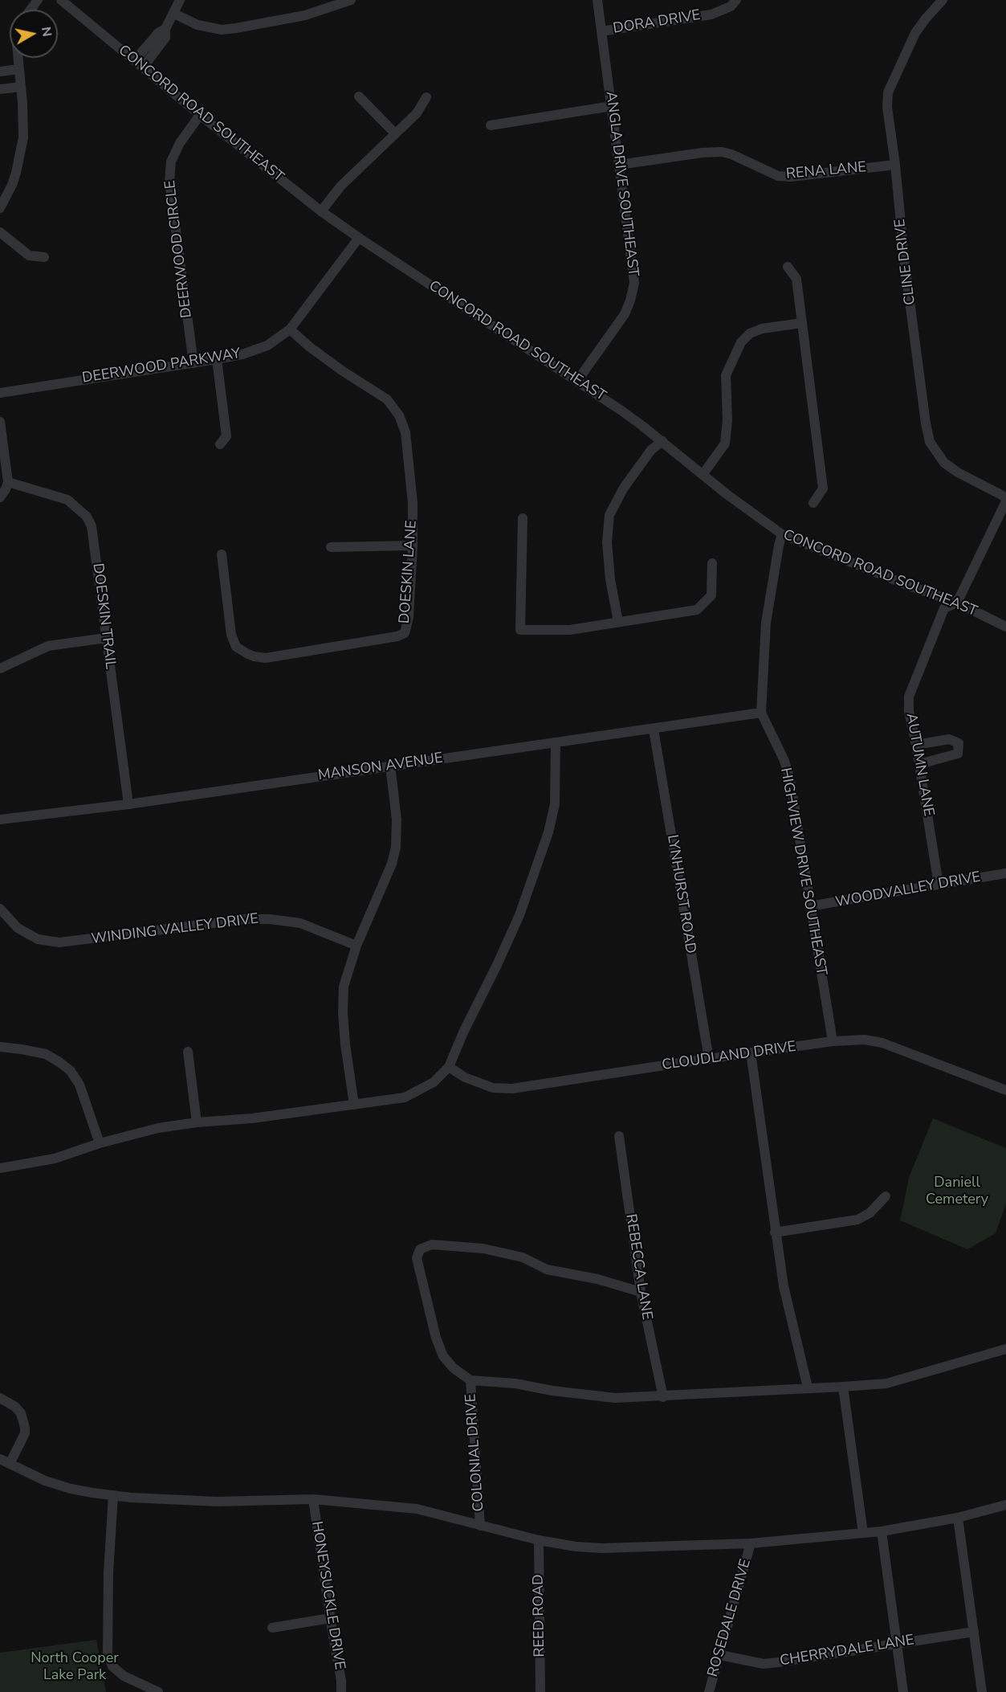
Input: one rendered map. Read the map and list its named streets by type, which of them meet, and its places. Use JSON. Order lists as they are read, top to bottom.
{
  "streets": {
    "street": [
      "DORA DRIVE",
      "CONCORD ROAD SOUTHEAST",
      "RENA LANE",
      "ANGLA DRIVE SOUTHEAST",
      "DEERWOOD CIRCLE",
      "CLINE DRIVE",
      "DEERWOOD PARKWAY",
      "DOESKIN LANE",
      "DOESKIN TRAIL",
      "AUTUMN LANE",
      "MANSON AVENUE",
      "HIGHVIEW DRIVE SOUTHEAST",
      "WOODVALLEY DRIVE",
      "LYNHURST ROAD",
      "WINDING VALLEY DRIVE",
      "CLOUDLAND DRIVE",
      "REBECCA LANE",
      "COLONIAL DRIVE",
      "HONEYSUCKLE DRIVE",
      "REED ROAD",
      "ROSEDALE DRIVE",
      "CHERRYDALE LANE"
    ]
  },
  "crossings": [
    ["DORA DRIVE", "ANGLA DRIVE SOUTHEAST"],
    ["CONCORD ROAD SOUTHEAST", "ANGLA DRIVE SOUTHEAST"],
    ["CONCORD ROAD SOUTHEAST", "DEERWOOD CIRCLE"],
    ["CONCORD ROAD SOUTHEAST", "DEERWOOD PARKWAY"],
    ["CONCORD ROAD SOUTHEAST", "AUTUMN LANE"],
    ["CONCORD ROAD SOUTHEAST", "HIGHVIEW DRIVE SOUTHEAST"],
    ["RENA LANE", "ANGLA DRIVE SOUTHEAST"],
    ["RENA LANE", "CLINE DRIVE"],
    ["DEERWOOD CIRCLE", "DEERWOOD PARKWAY"],
    ["DEERWOOD PARKWAY", "DOESKIN LANE"],
    ["DOESKIN TRAIL", "MANSON AVENUE"],
    ["AUTUMN LANE", "WOODVALLEY DRIVE"],
    ["MANSON AVENUE", "HIGHVIEW DRIVE SOUTHEAST"],
    ["MANSON AVENUE", "LYNHURST ROAD"],
    ["HIGHVIEW DRIVE SOUTHEAST", "WOODVALLEY DRIVE"],
    ["HIGHVIEW DRIVE SOUTHEAST", "CLOUDLAND DRIVE"],
    ["LYNHURST ROAD", "CLOUDLAND DRIVE"],
    ["ROSEDALE DRIVE", "CHERRYDALE LANE"]
  ],
  "parks": ["Daniell Cemetery", "North Cooper Lake Park"],
  "north": "right"
}
